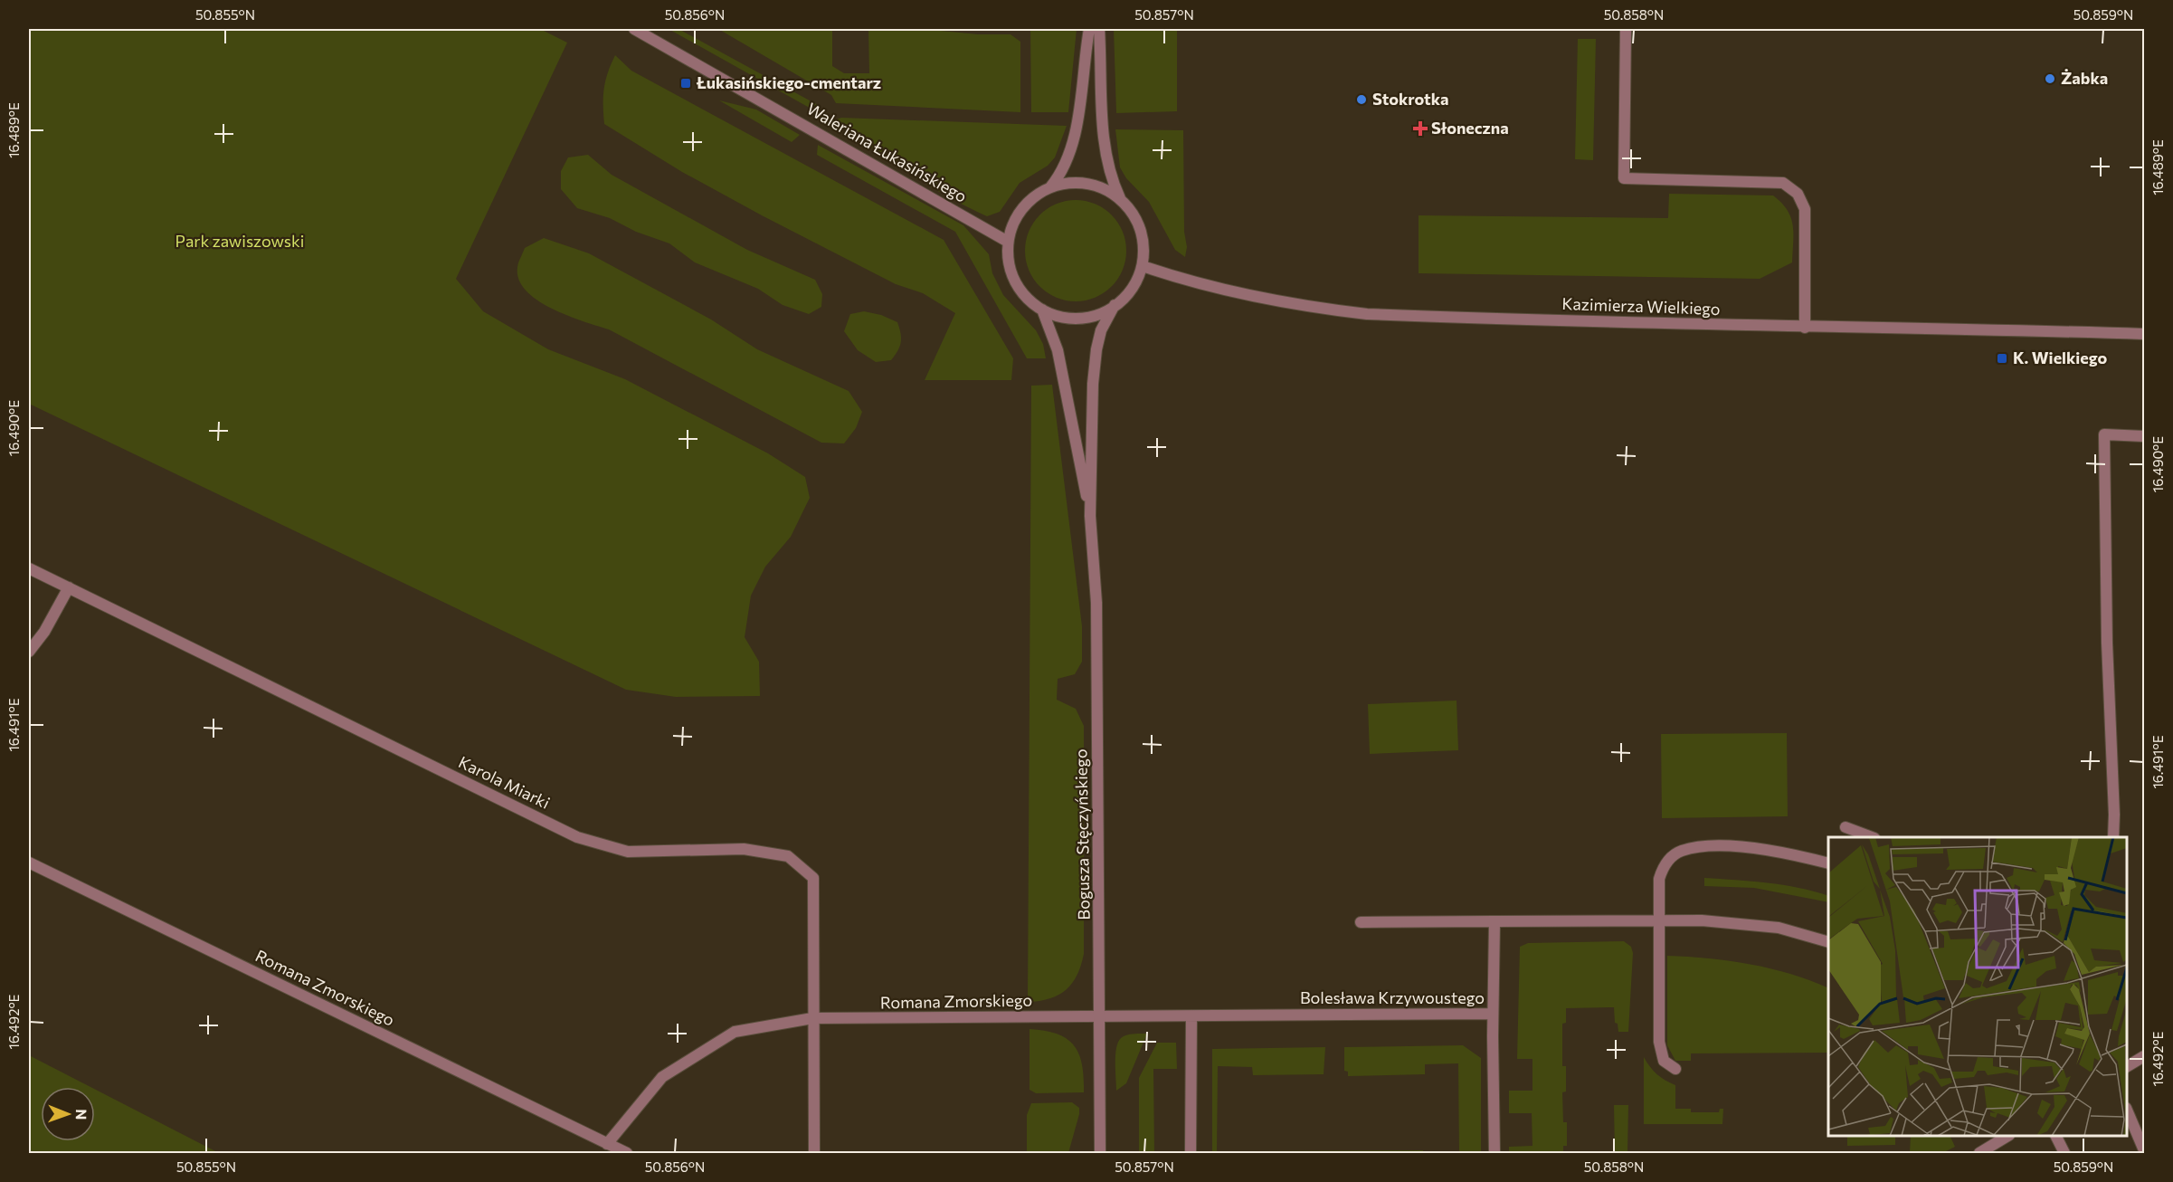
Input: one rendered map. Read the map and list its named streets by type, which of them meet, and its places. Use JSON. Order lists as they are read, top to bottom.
{
  "streets": {
    "street": [
      "Waleriana Łukasińskiego",
      "Kazimierza Wielkiego",
      "Karola Miarki",
      "Bogusza Stęczyńskiego",
      "Romana Zmorskiego",
      "Bolesława Krzywoustego"
    ]
  },
  "crossings": [
    ["Waleriana Łukasińskiego", "Kazimierza Wielkiego"],
    ["Waleriana Łukasińskiego", "Bogusza Stęczyńskiego"],
    ["Kazimierza Wielkiego", "Bogusza Stęczyńskiego"],
    ["Karola Miarki", "Romana Zmorskiego"],
    ["Bogusza Stęczyńskiego", "Romana Zmorskiego"],
    ["Bogusza Stęczyńskiego", "Bolesława Krzywoustego"],
    ["Romana Zmorskiego", "Bolesława Krzywoustego"]
  ],
  "parks": ["Park zawiszowski"],
  "places": {
    "other": ["Żabka", "Stokrotka"],
    "transit": ["Łukasińskiego-cmentarz", "K. Wielkiego"],
    "health": ["Słoneczna"]
  },
  "north": "right",
  "coordinates": [
    "50.855°N",
    "50.856°N",
    "50.857°N",
    "50.858°N",
    "50.859°N",
    "16.489°E",
    "16.490°E",
    "16.491°E",
    "16.492°E"
  ]
}
